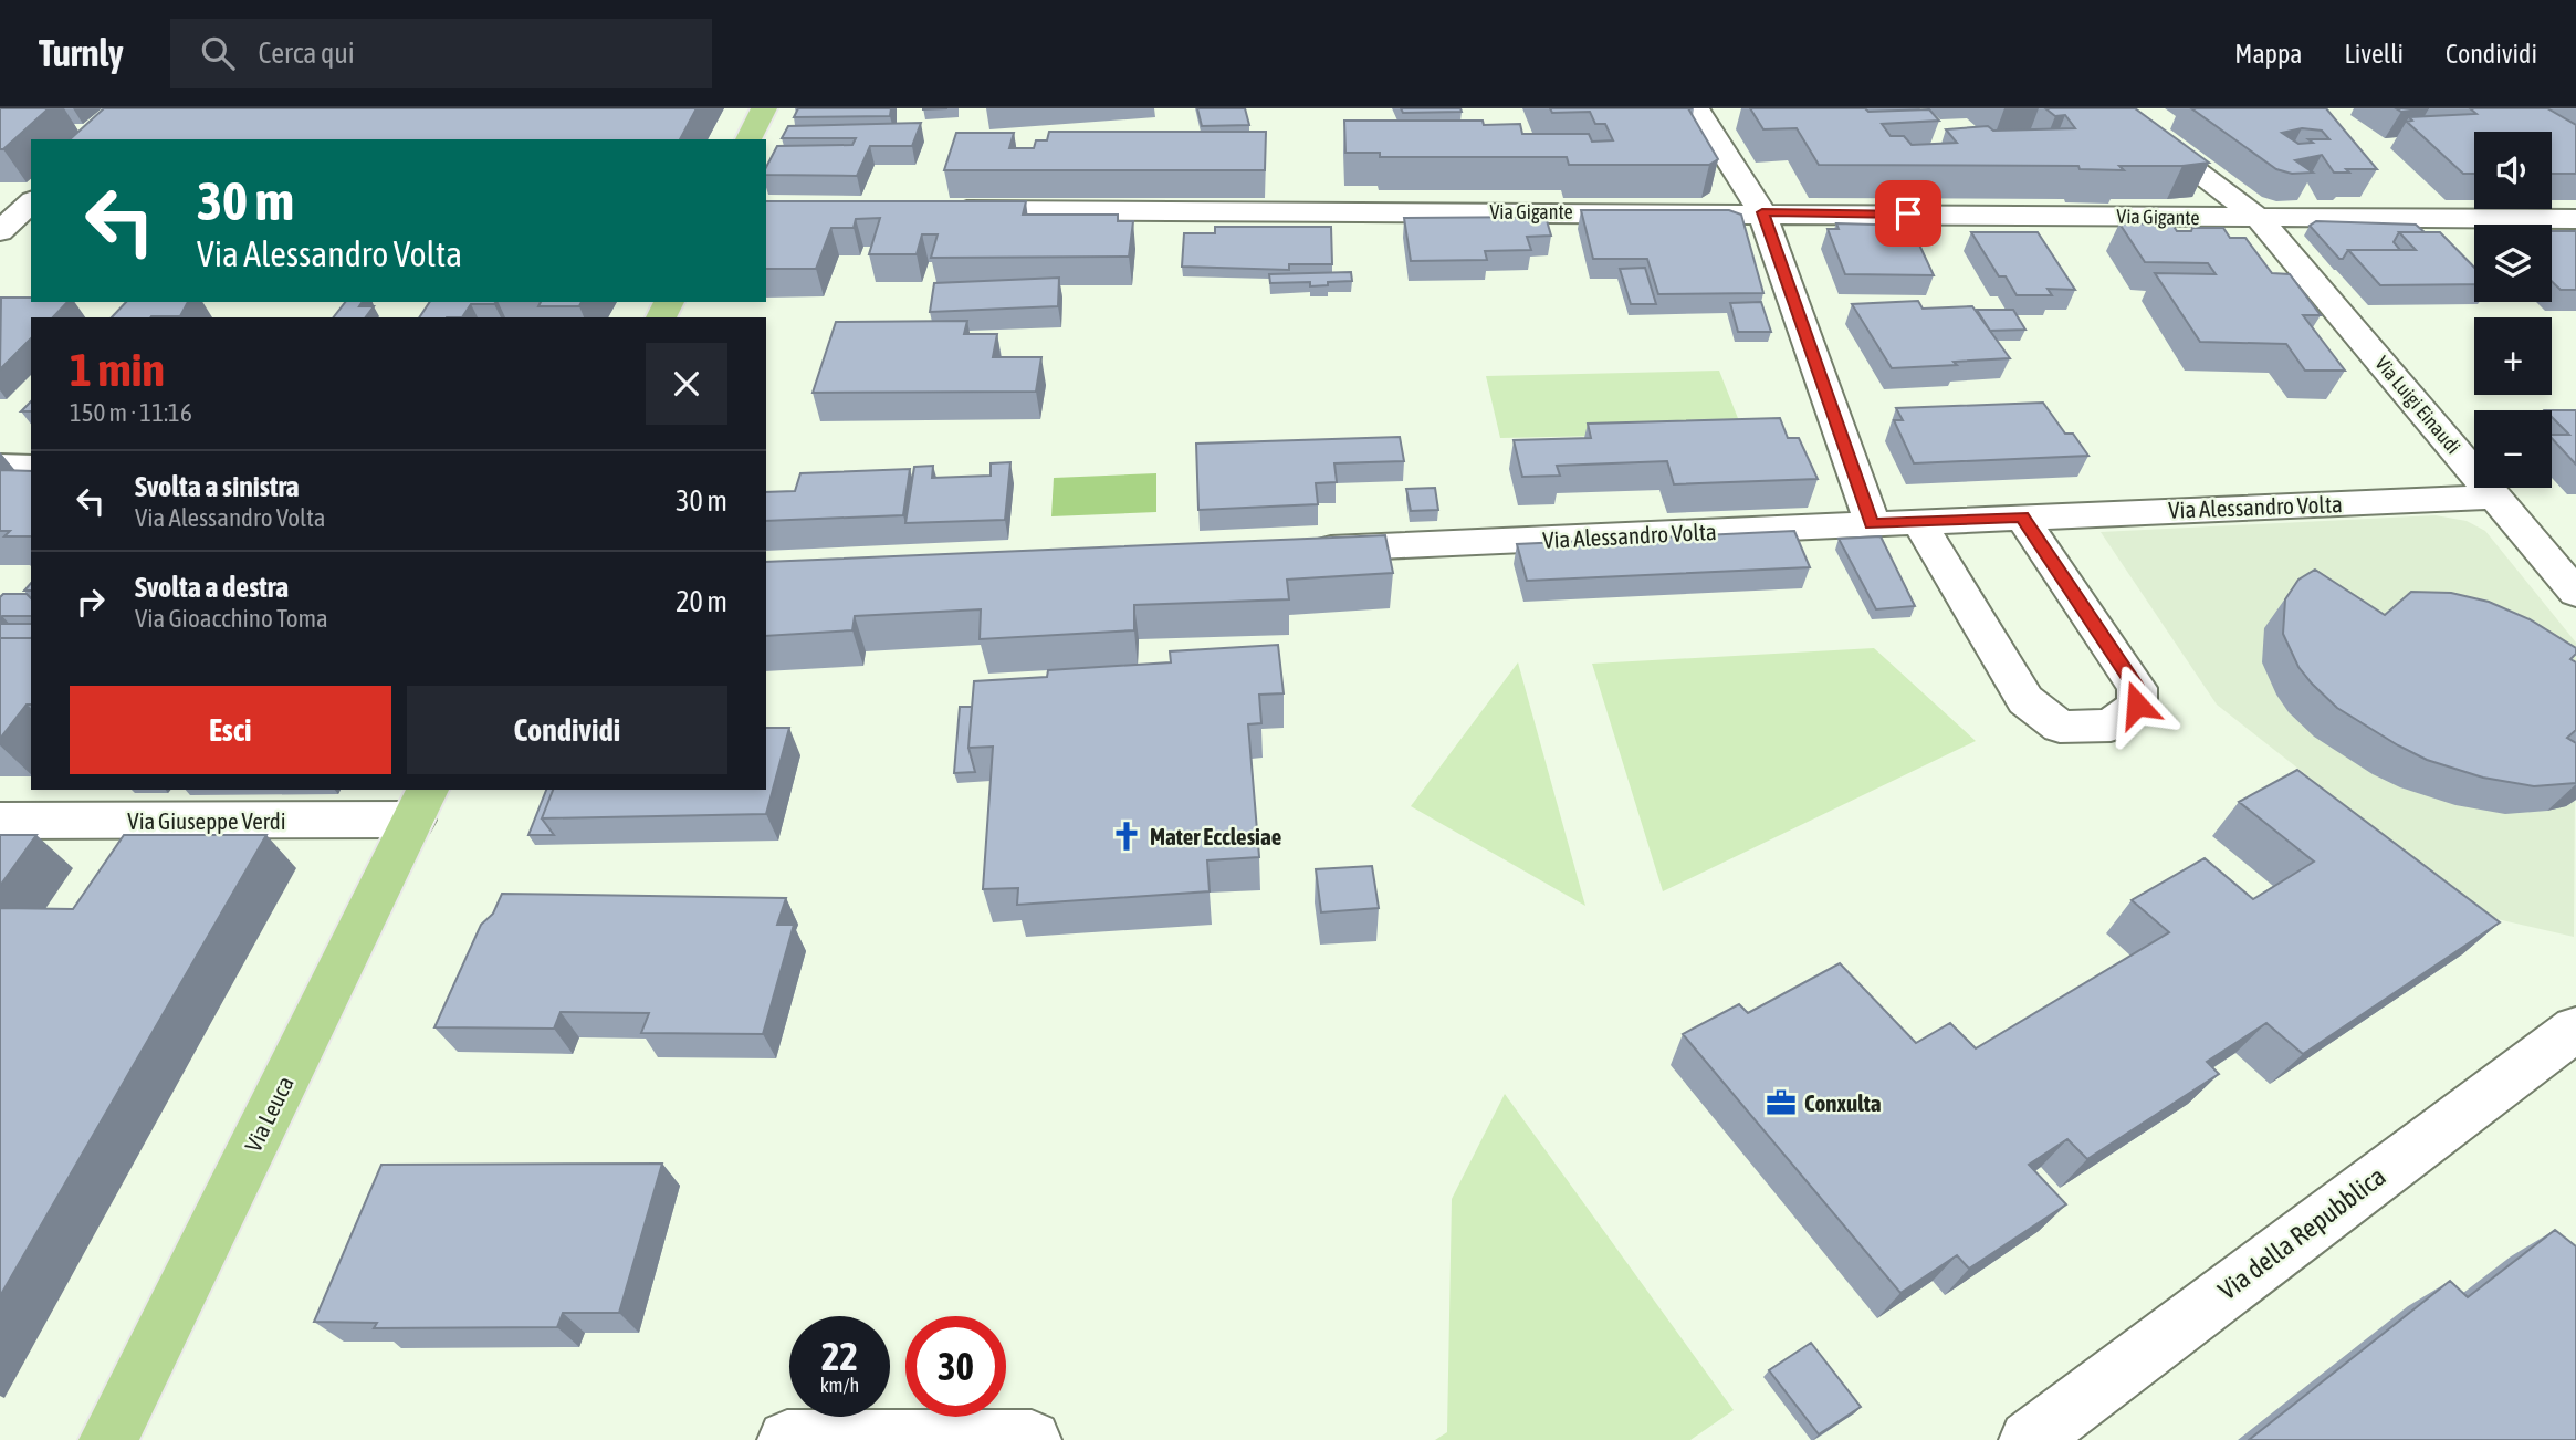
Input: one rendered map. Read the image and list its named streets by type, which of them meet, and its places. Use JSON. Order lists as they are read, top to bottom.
{
  "streets": {
    "main road": ["Via Leuca"],
    "street": [
      "Via Gigante",
      "Via Luigi Einaudi",
      "Via Alessandro Volta",
      "Via Giuseppe Verdi",
      "Via della Repubblica"
    ]
  },
  "crossings": [
    ["Via Gigante", "Via Luigi Einaudi"],
    ["Via Luigi Einaudi", "Via Alessandro Volta"],
    ["Via Giuseppe Verdi", "Via Leuca"]
  ],
  "places": {
    "church": ["Mater Ecclesiae"],
    "office": ["Conxulta"]
  },
  "page": {
    "header": "Turnly",
    "search": "Cerca qui",
    "nav": ["Mappa", "Livelli", "Condividi"],
    "map_buttons": ["+", "−"],
    "turn": ["30 m", "Via Alessandro Volta"],
    "heading": ["1 min", "150 m · 11:16"],
    "list": [
      {
        "name": "Svolta a sinistra",
        "note": "Via Alessandro Volta",
        "value": "30 m"
      },
      {
        "name": "Svolta a destra",
        "note": "Via Gioacchino Toma",
        "value": "20 m"
      }
    ],
    "buttons": ["Esci", "Condividi"],
    "speed": "22 km/h",
    "limit": "30"
  }
}
